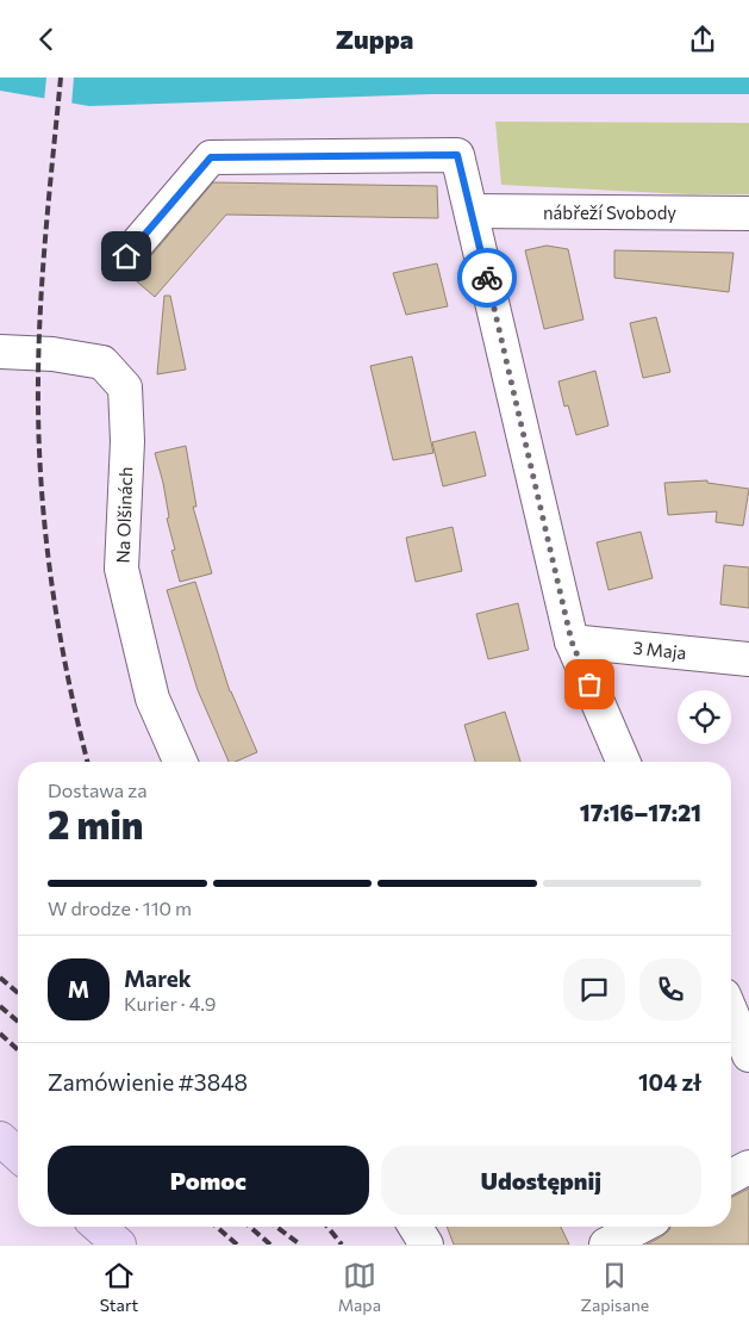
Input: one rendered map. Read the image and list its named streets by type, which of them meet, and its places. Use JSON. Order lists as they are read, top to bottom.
{
  "streets": {
    "street": ["nábřeží Svobody", "Na Olšinách", "3 Maja"]
  },
  "page": {
    "header": "Zuppa",
    "heading": ["2 min", "Dostawa za", "17:16–17:21"],
    "panel": [
      "Marek",
      "Kurier · 4.9",
      "Zamówienie #3848",
      "104 zł"
    ],
    "bar": "W drodze · 110 m",
    "round": "M",
    "buttons": ["Pomoc", "Udostępnij"],
    "tabs": ["Start", "Mapa", "Zapisane"]
  }
}
